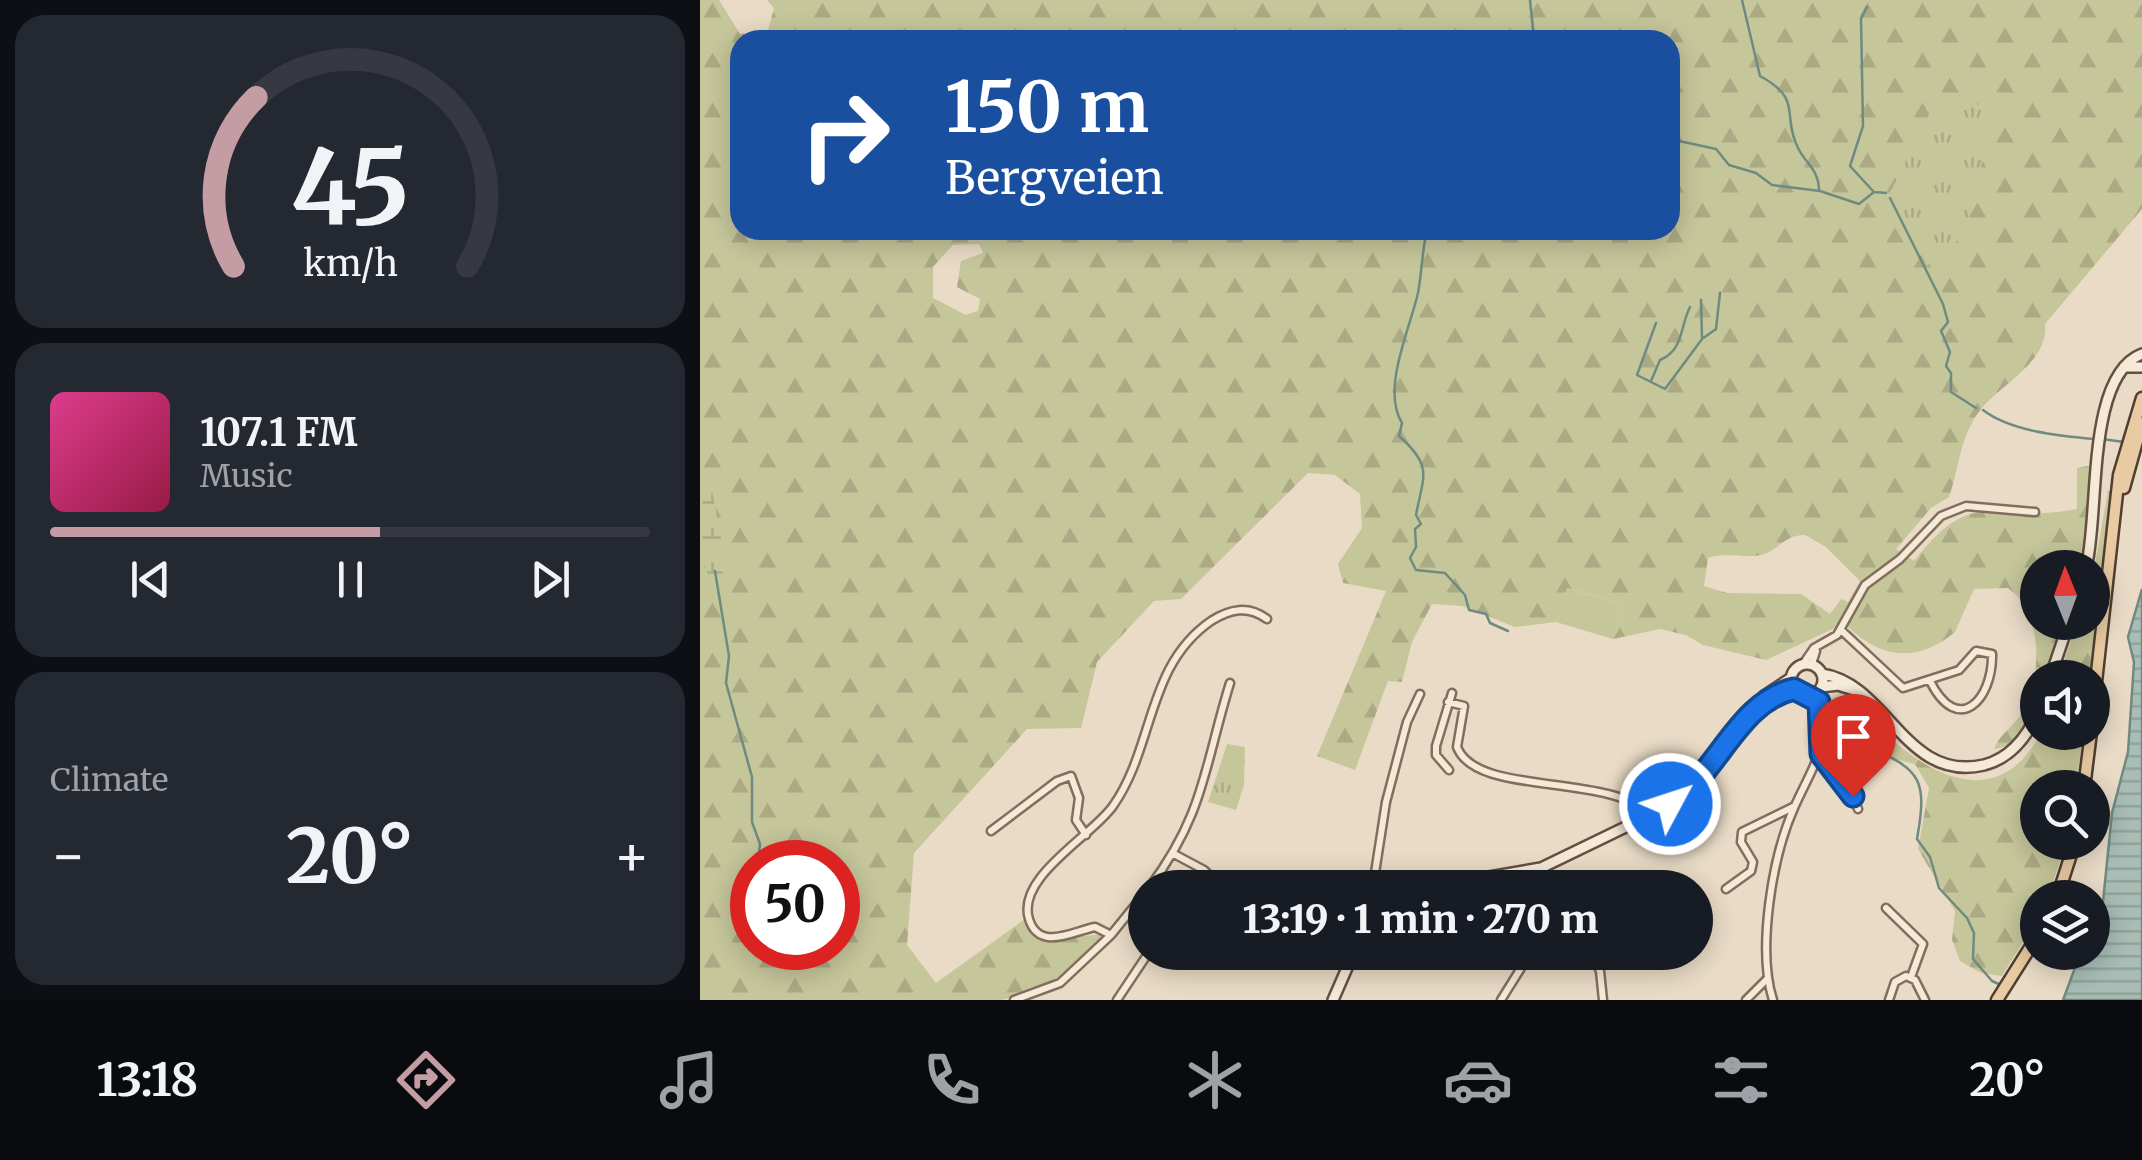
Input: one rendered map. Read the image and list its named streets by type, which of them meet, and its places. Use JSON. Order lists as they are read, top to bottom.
{
  "north": "top",
  "page": {
    "turn": ["150 m", "Bergveien"],
    "song": ["107.1 FM", "Music"],
    "tile": "Climate",
    "heat": ["−", "20°", "+"],
    "limit": "50",
    "trip": "13:19 · 1 min · 270 m",
    "tabs": ["13:18", "20°"],
    "gauge": ["45", "km/h"]
  }
}
